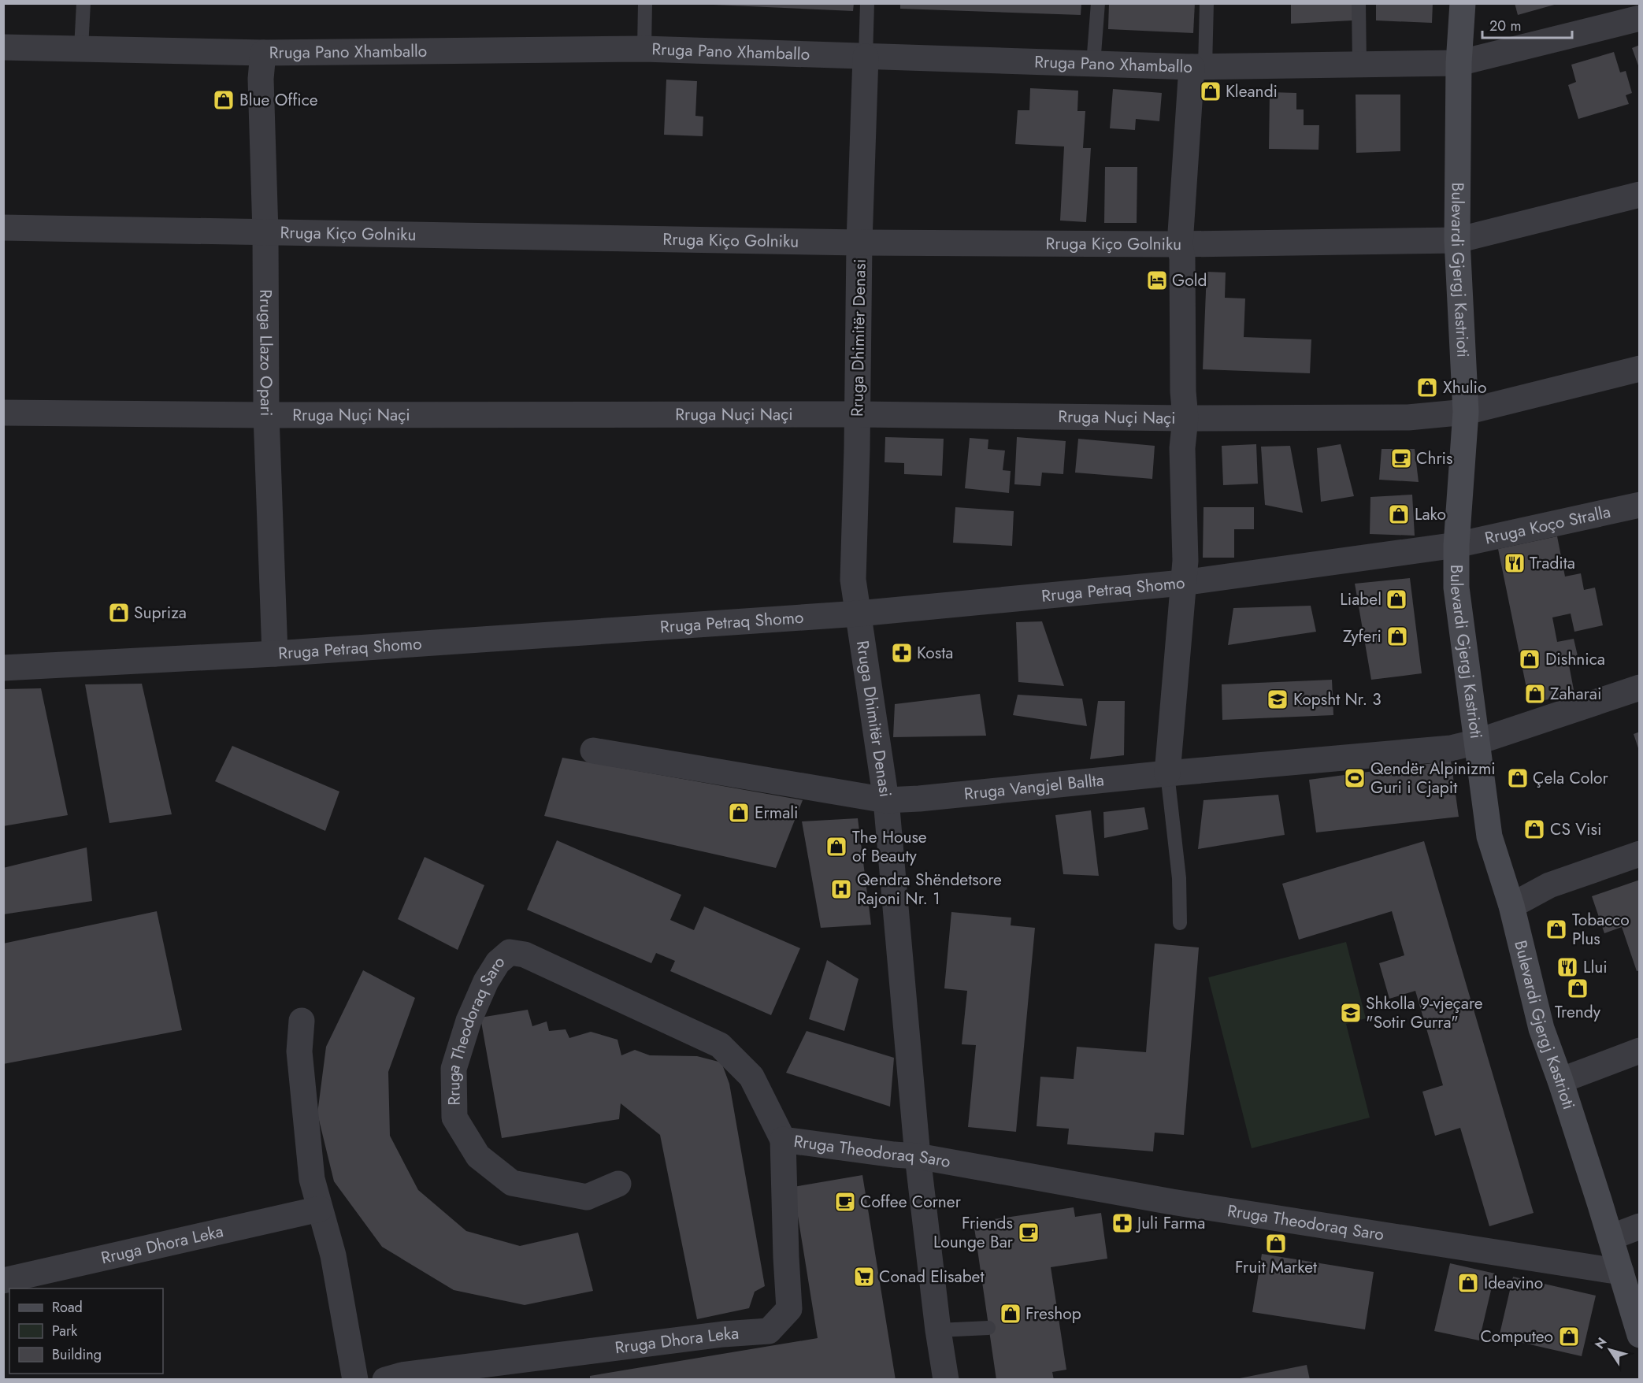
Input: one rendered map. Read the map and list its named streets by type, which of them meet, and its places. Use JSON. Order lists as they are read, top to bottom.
{
  "streets": {
    "main road": ["Bulevardi Gjergj Kastrioti"],
    "street": [
      "Rruga Pano Xhamballo",
      "Rruga Kiço Golniku",
      "Rruga Dhimitër Denasi",
      "Rruga Llazo Opari",
      "Rruga Nuçi Naçi",
      "Rruga Koço Stralla",
      "Rruga Petraq Shomo",
      "Rruga Vangjel Ballta",
      "Rruga Theodoraq Saro",
      "Rruga Dhora Leka"
    ]
  },
  "crossings": [
    ["Rruga Pano Xhamballo", "Bulevardi Gjergj Kastrioti"],
    ["Rruga Pano Xhamballo", "Rruga Dhimitër Denasi"],
    ["Rruga Pano Xhamballo", "Rruga Llazo Opari"],
    ["Rruga Kiço Golniku", "Bulevardi Gjergj Kastrioti"],
    ["Rruga Kiço Golniku", "Rruga Dhimitër Denasi"],
    ["Rruga Kiço Golniku", "Rruga Llazo Opari"],
    ["Bulevardi Gjergj Kastrioti", "Rruga Nuçi Naçi"],
    ["Bulevardi Gjergj Kastrioti", "Rruga Koço Stralla"],
    ["Bulevardi Gjergj Kastrioti", "Rruga Petraq Shomo"],
    ["Bulevardi Gjergj Kastrioti", "Rruga Vangjel Ballta"],
    ["Bulevardi Gjergj Kastrioti", "Rruga Theodoraq Saro"],
    ["Rruga Dhimitër Denasi", "Rruga Nuçi Naçi"],
    ["Rruga Dhimitër Denasi", "Rruga Petraq Shomo"],
    ["Rruga Dhimitër Denasi", "Rruga Vangjel Ballta"],
    ["Rruga Dhimitër Denasi", "Rruga Theodoraq Saro"],
    ["Rruga Llazo Opari", "Rruga Nuçi Naçi"],
    ["Rruga Llazo Opari", "Rruga Petraq Shomo"],
    ["Rruga Koço Stralla", "Rruga Petraq Shomo"],
    ["Rruga Theodoraq Saro", "Rruga Dhora Leka"]
  ],
  "places": {
    "shop": [
      "Kleandi",
      "Blue Office",
      "Xhulio",
      "Lako",
      "Liabel",
      "Supriza",
      "Zyferi",
      "Dishnica",
      "Zaharai",
      "Çela Color",
      "Ermali",
      "CS Visi",
      "The House of Beauty",
      "Tobacco Plus",
      "Trendy",
      "Fruit Market",
      "Ideavino",
      "Freshop",
      "Computeo"
    ],
    "hotel": ["Gold"],
    "cafe": ["Chris", "Coffee Corner", "Friends Lounge Bar"],
    "restaurant": ["Tradita", "Llui"],
    "pharmacy": ["Kosta", "Juli Farma"],
    "school or university": ["Kopsht Nr. 3", "Shkolla 9-vjeçare \"Sotir Gurra\""],
    "sports": ["Qendër Alpinizmi Guri i Cjapit"],
    "hospital": ["Qendra Shëndetsore Rajoni Nr. 1"],
    "supermarket": ["Conad Elisabet"]
  },
  "legend": ["Road", "Park", "Building"],
  "scale_bar": "20 m",
  "north": "top left"
}
